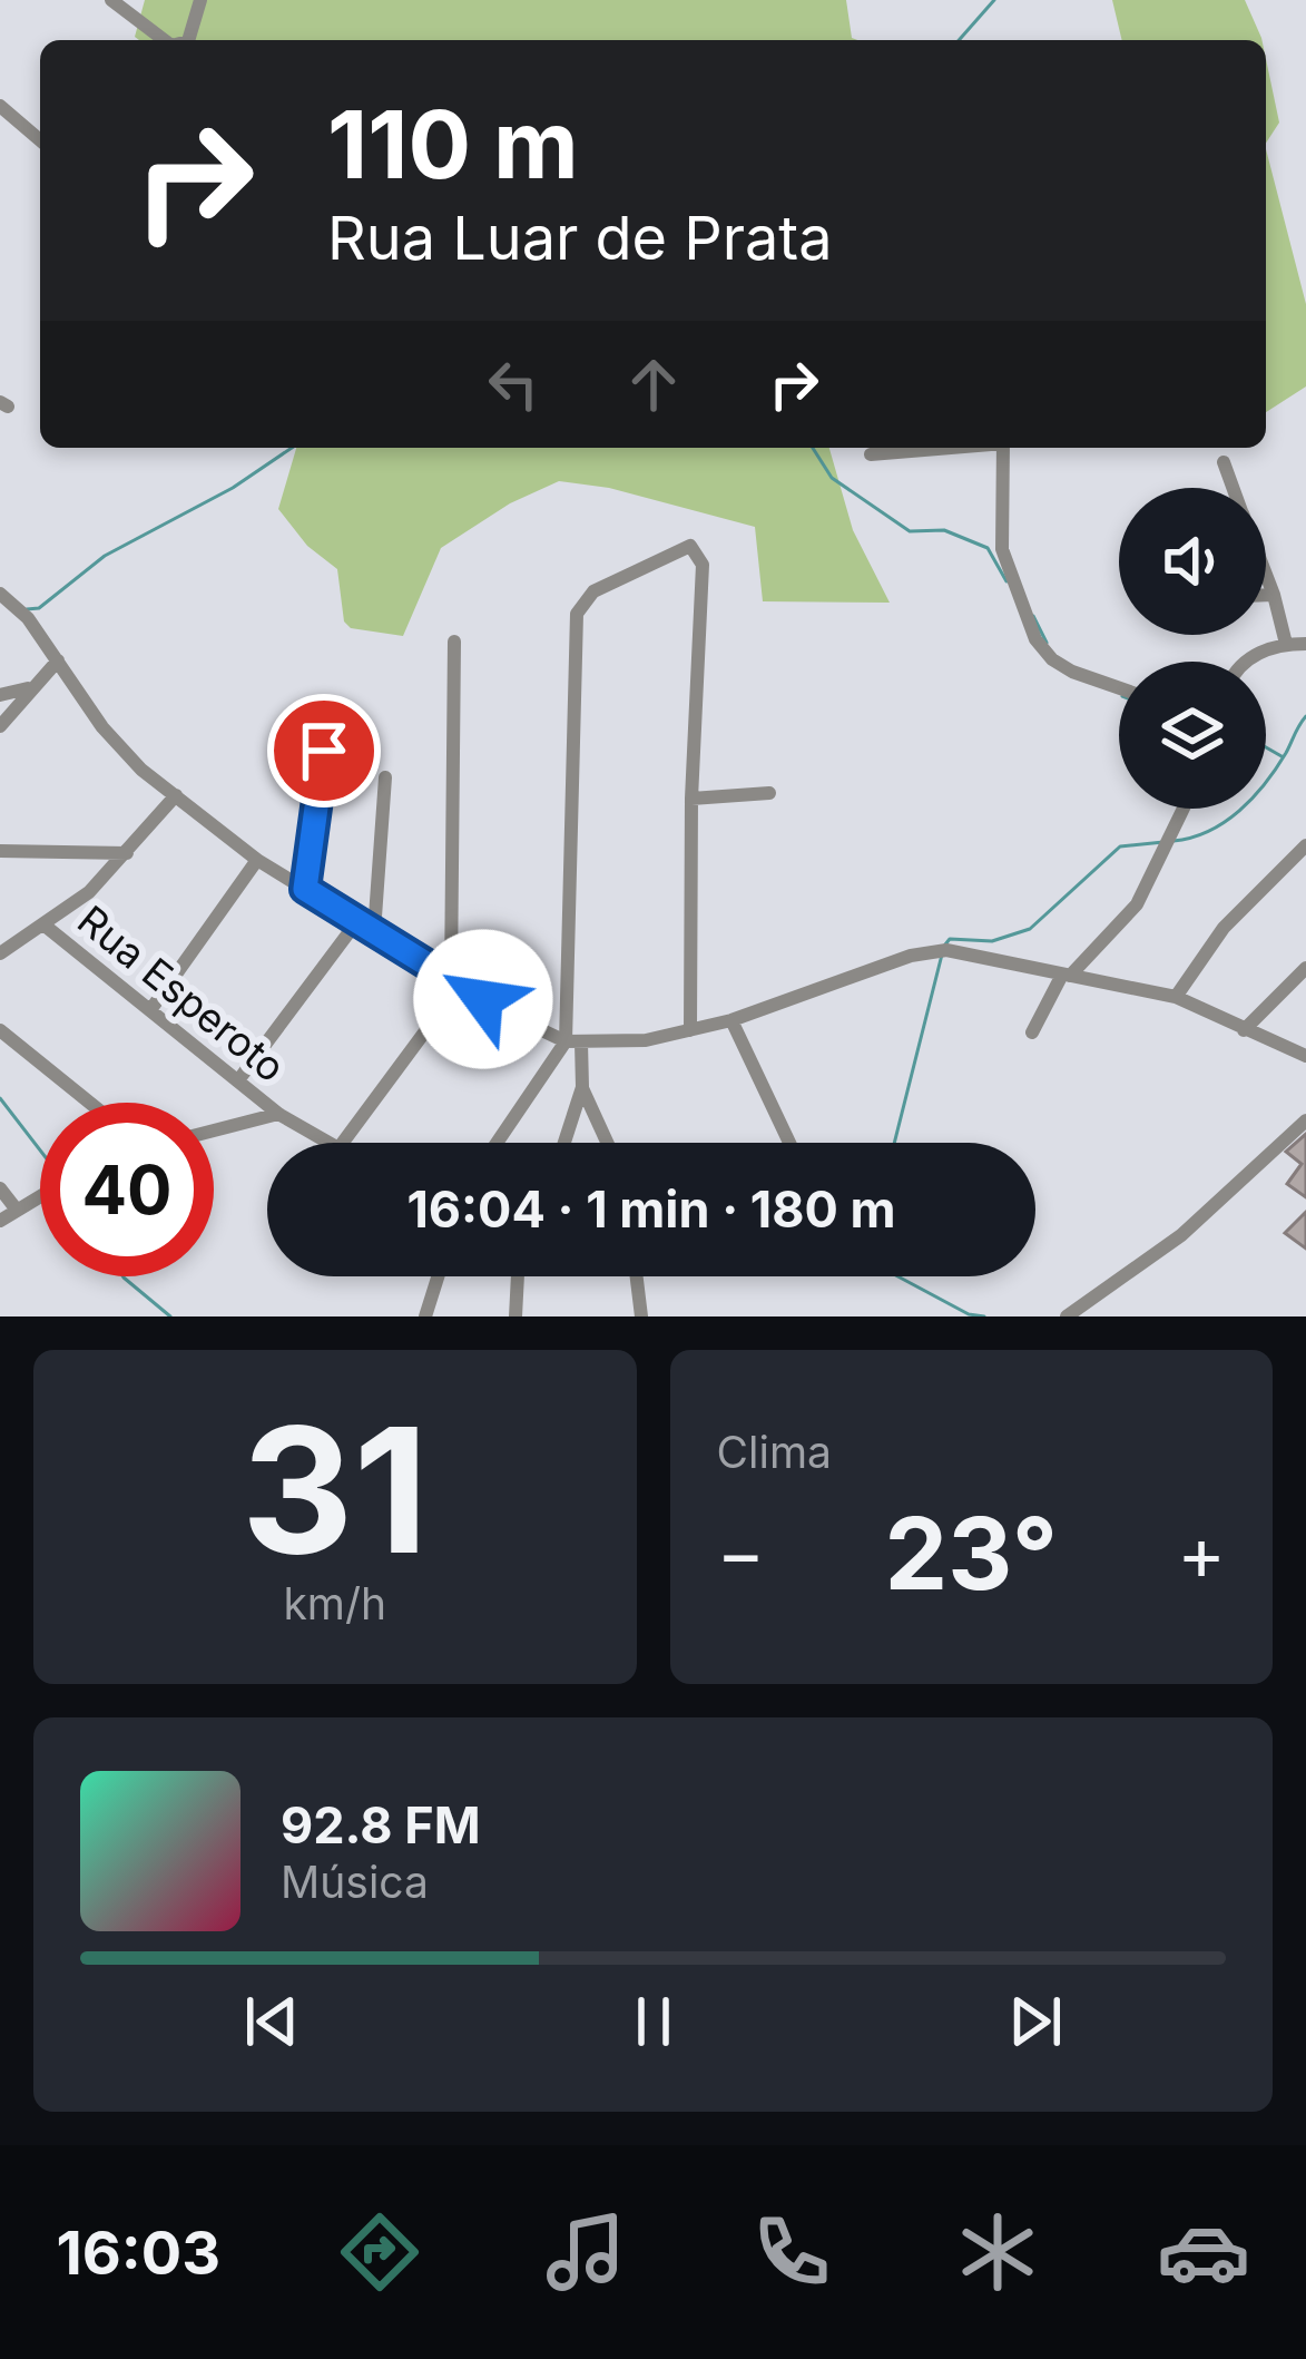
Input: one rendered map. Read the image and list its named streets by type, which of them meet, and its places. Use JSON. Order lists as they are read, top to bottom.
{
  "streets": {
    "street": ["Rua Esperoto"]
  },
  "page": {
    "turn": ["110 m", "Rua Luar de Prata"],
    "limit": "40",
    "trip": "16:04 · 1 min · 180 m",
    "tile": [
      ["31", "km/h"],
      "Clima"
    ],
    "heat": ["−", "23°", "+"],
    "song": ["92.8 FM", "Música"],
    "tabs": "16:03"
  }
}
